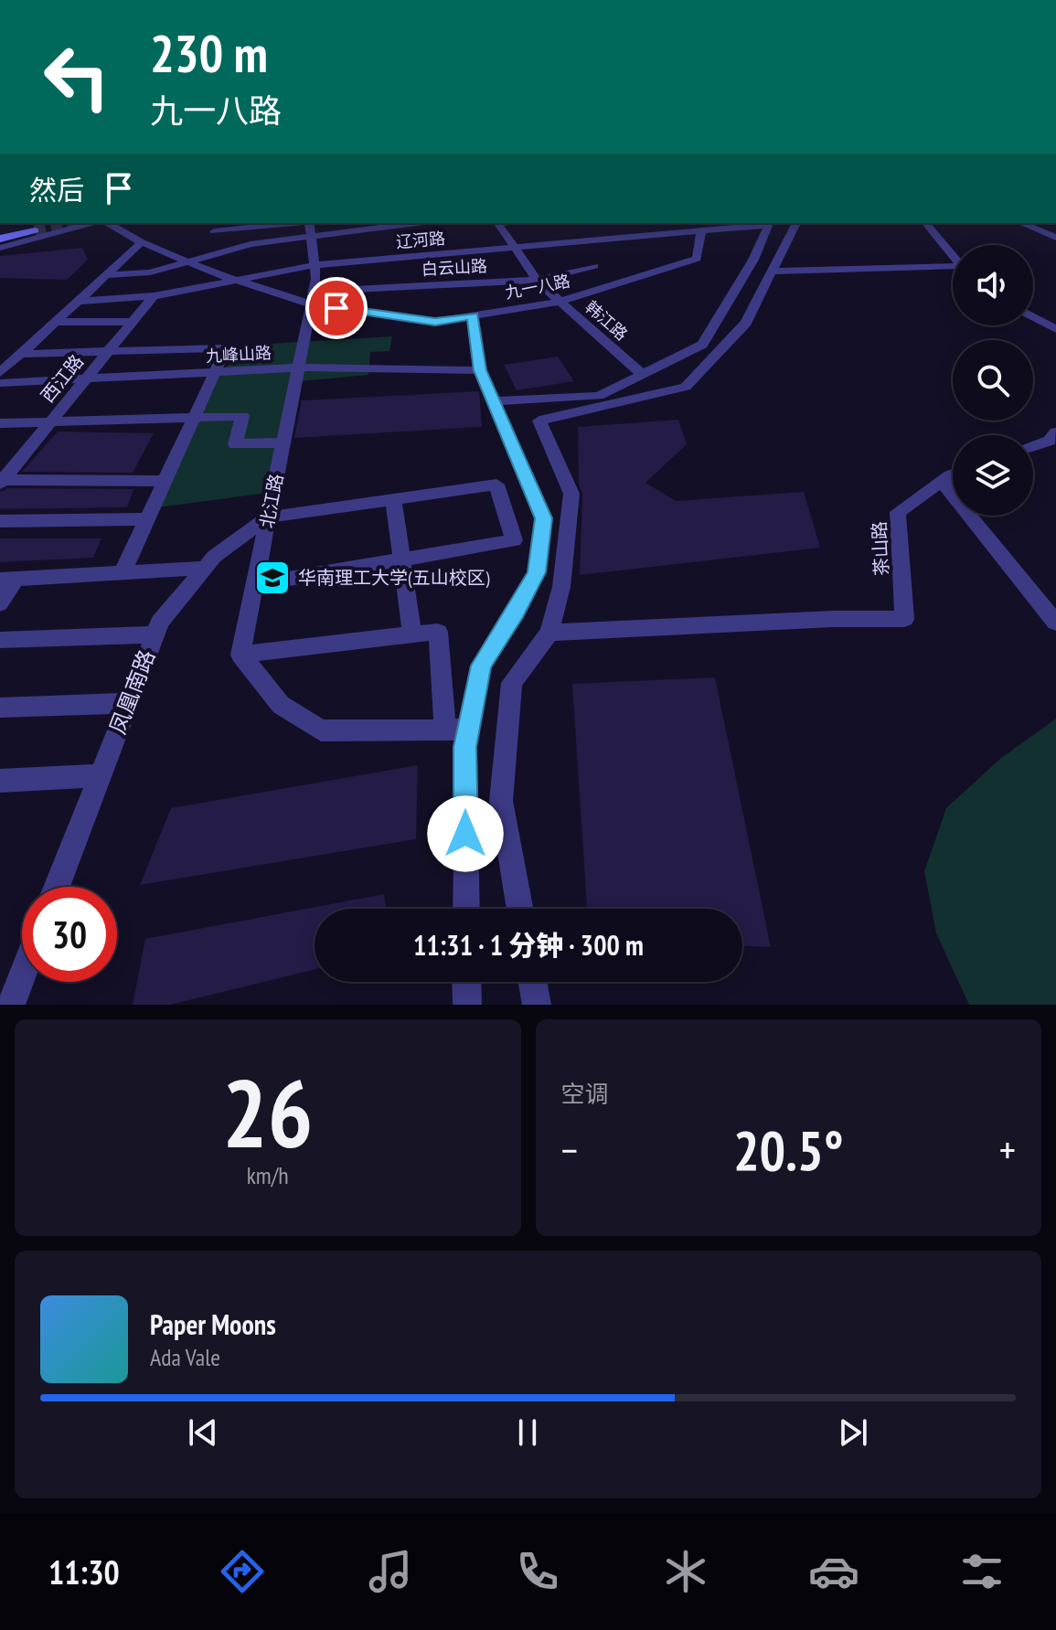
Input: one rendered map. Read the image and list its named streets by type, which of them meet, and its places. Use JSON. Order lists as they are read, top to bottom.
{
  "streets": {
    "street": [
      "辽河路",
      "白云山路",
      "九一八路",
      "韩江路",
      "九峰山路",
      "西江路",
      "北江路",
      "茶山路",
      "凤凰南路"
    ]
  },
  "crossings": [
    ["辽河路", "九一八路"],
    ["辽河路", "韩江路"],
    ["辽河路", "西江路"],
    ["辽河路", "北江路"],
    ["白云山路", "九一八路"],
    ["白云山路", "韩江路"],
    ["白云山路", "北江路"],
    ["九一八路", "韩江路"],
    ["九一八路", "北江路"],
    ["九峰山路", "西江路"],
    ["九峰山路", "北江路"],
    ["北江路", "凤凰南路"]
  ],
  "places": {
    "school or university": ["华南理工大学(五山校区)"]
  },
  "page": {
    "turn": ["230 m", "九一八路"],
    "then": "然后",
    "limit": "30",
    "trip": "11:31 · 1 分钟 · 300 m",
    "tile": [
      ["26", "km/h"],
      "空调"
    ],
    "heat": ["−", "20.5°", "+"],
    "song": ["Paper Moons", "Ada Vale"],
    "tabs": "11:30"
  }
}
